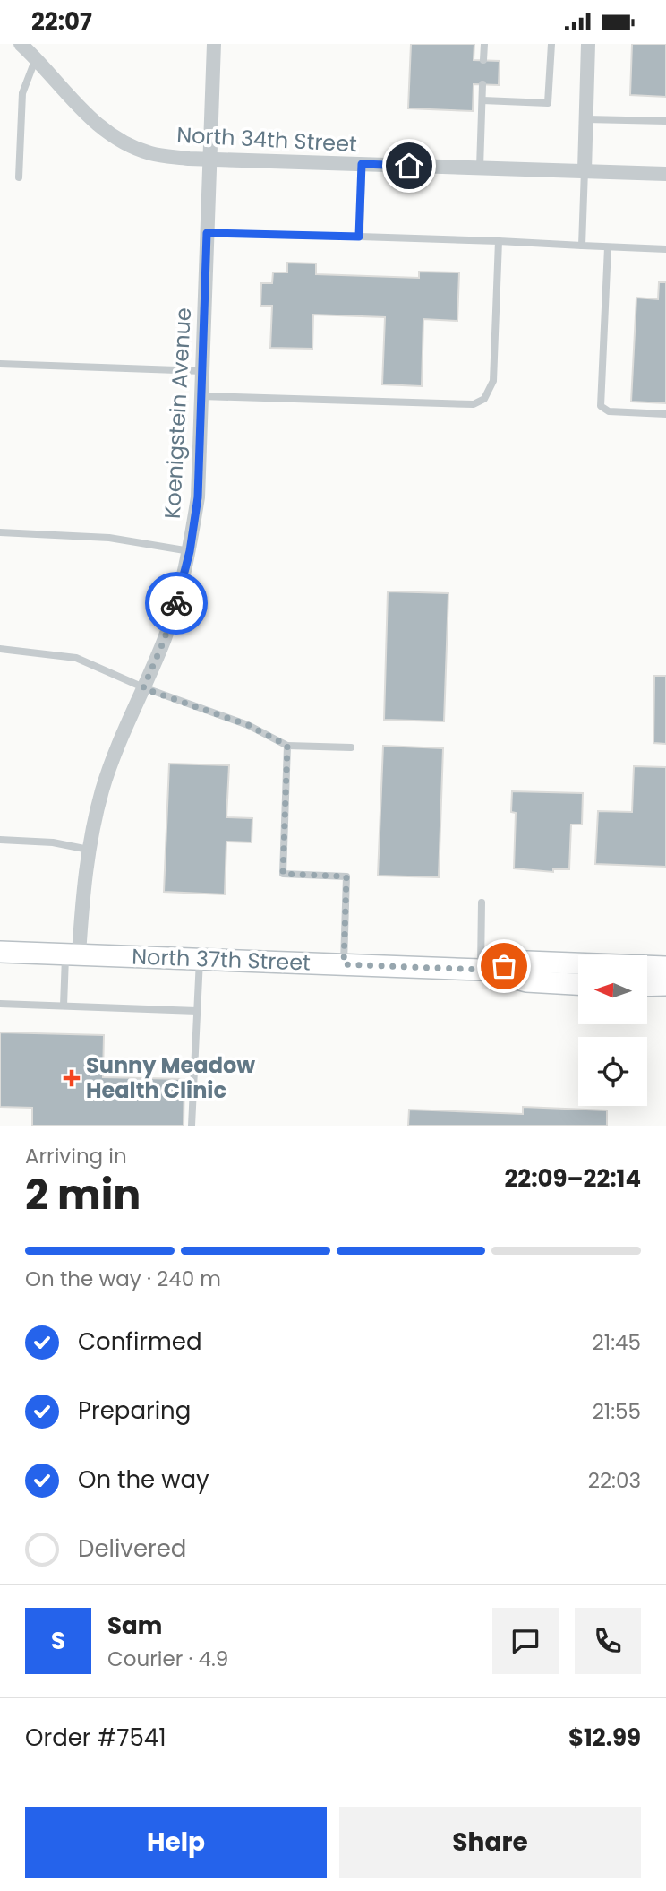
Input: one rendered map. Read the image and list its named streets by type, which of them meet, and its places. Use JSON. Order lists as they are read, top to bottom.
{
  "streets": {
    "street": ["North 34th Street", "Koenigstein Avenue", "North 37th Street"]
  },
  "crossings": [
    ["North 34th Street", "Koenigstein Avenue"],
    ["Koenigstein Avenue", "North 37th Street"]
  ],
  "places": {
    "health": ["Sunny Meadow Health Clinic"]
  },
  "north": "left",
  "page": {
    "status": "22:07",
    "heading": ["2 min", "Arriving in", "22:09–22:14"],
    "panel": [
      "Sam",
      "Courier · 4.9",
      "Order #7541",
      "$12.99"
    ],
    "bar": "On the way · 240 m",
    "list": [
      ["Confirmed", "21:45"],
      ["Preparing", "21:55"],
      ["On the way", "22:03"],
      "Delivered"
    ],
    "round": "S",
    "buttons": ["Help", "Share"]
  }
}
